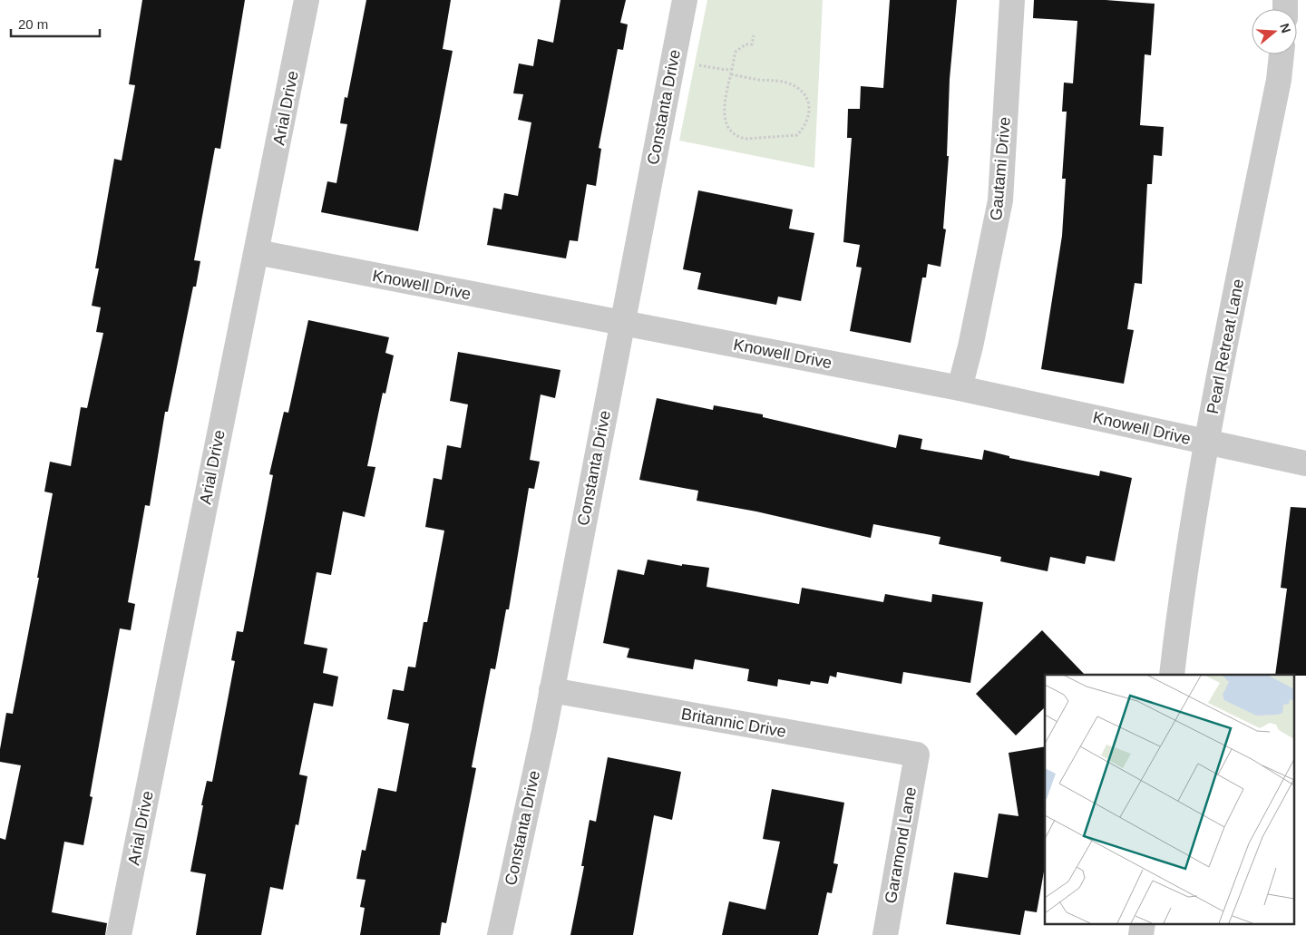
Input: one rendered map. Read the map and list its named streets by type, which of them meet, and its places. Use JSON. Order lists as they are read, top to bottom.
{
  "streets": {
    "street": [
      "Constanta Drive",
      "Arial Drive",
      "Gautami Drive",
      "Knowell Drive",
      "Pearl Retreat Lane",
      "Britannic Drive",
      "Garamond Lane"
    ]
  },
  "crossings": [
    ["Constanta Drive", "Knowell Drive"],
    ["Constanta Drive", "Britannic Drive"],
    ["Arial Drive", "Knowell Drive"],
    ["Gautami Drive", "Knowell Drive"],
    ["Knowell Drive", "Pearl Retreat Lane"],
    ["Britannic Drive", "Garamond Lane"]
  ],
  "scale_bar": "20 m",
  "north": "right"
}
